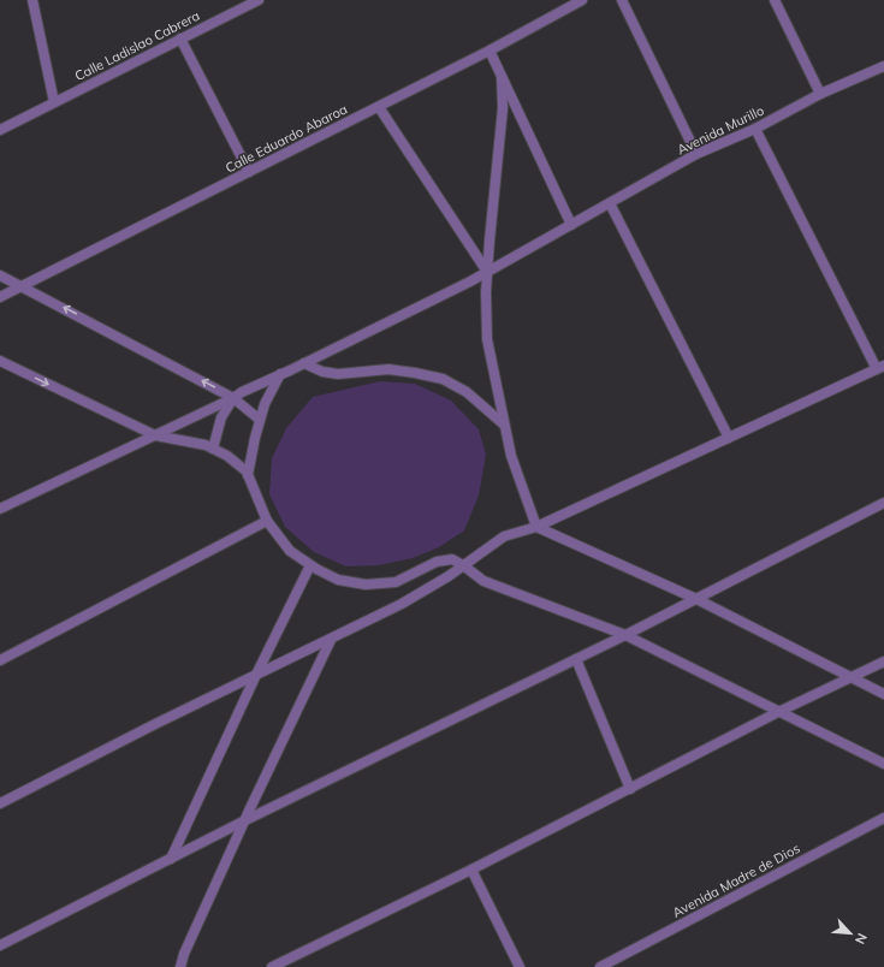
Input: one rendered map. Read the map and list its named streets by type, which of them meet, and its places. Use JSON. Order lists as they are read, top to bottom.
{
  "streets": {
    "street": [
      "Calle Ladislao Cabrera",
      "Avenida Murillo",
      "Calle Eduardo Abaroa",
      "Avenida Madre de Dios"
    ]
  },
  "north": "bottom right"
}
